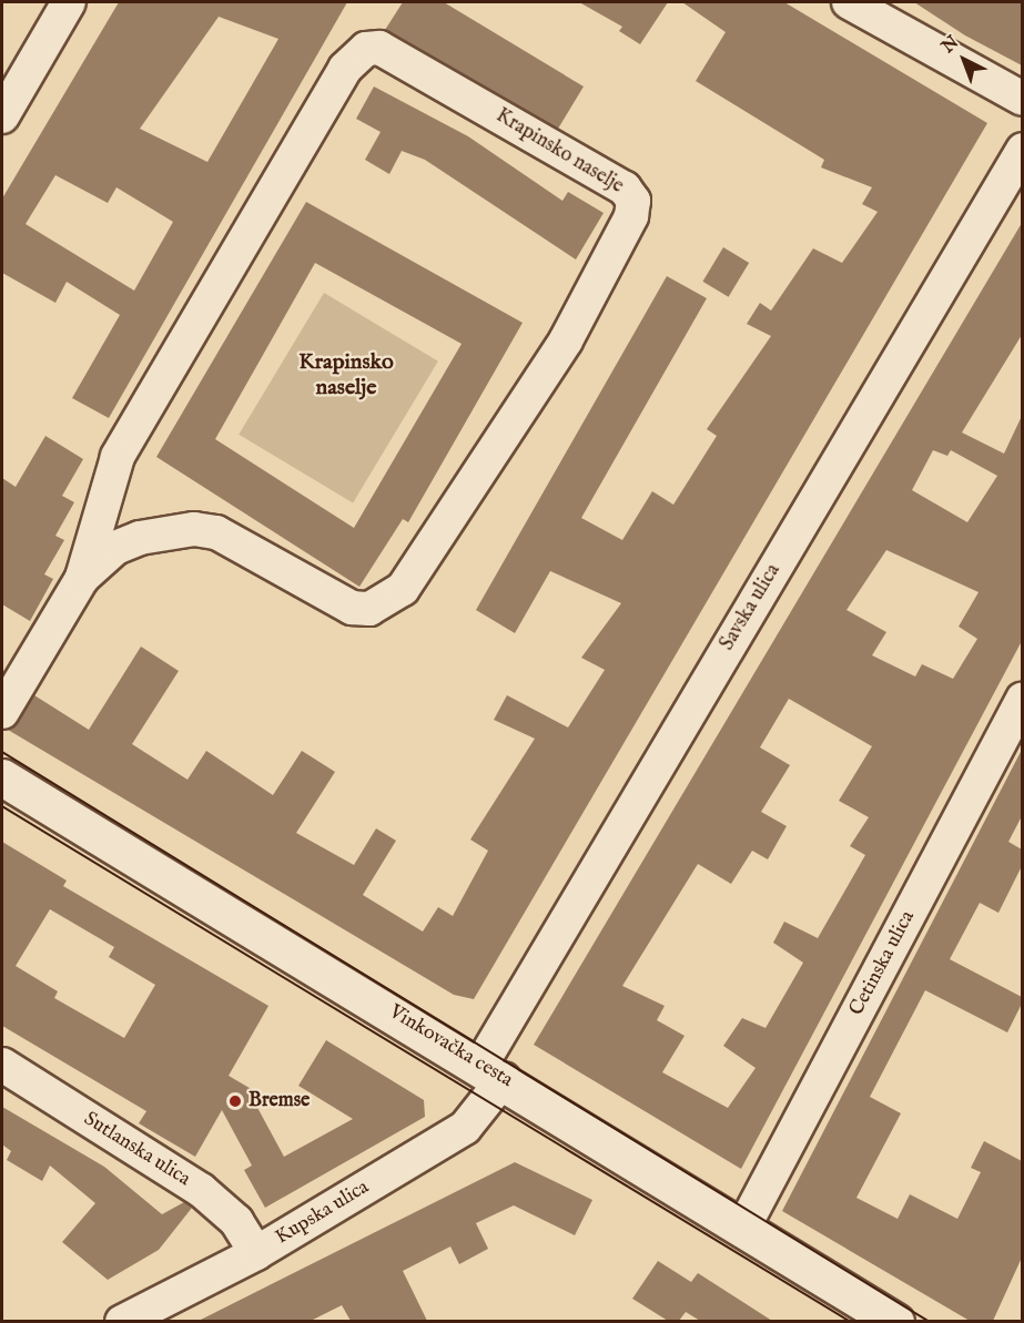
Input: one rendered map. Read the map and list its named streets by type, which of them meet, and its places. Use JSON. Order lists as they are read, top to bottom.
{
  "streets": {
    "main road": ["Vinkovačka cesta"],
    "street": [
      "Krapinsko naselje",
      "Savska ulica",
      "Cetinska ulica",
      "Sutlanska ulica",
      "Kupska ulica"
    ]
  },
  "crossings": [
    ["Savska ulica", "Vinkovačka cesta"],
    ["Savska ulica", "Kupska ulica"],
    ["Cetinska ulica", "Vinkovačka cesta"],
    ["Vinkovačka cesta", "Kupska ulica"],
    ["Sutlanska ulica", "Kupska ulica"]
  ],
  "districts": ["Krapinsko naselje"],
  "places": ["Bremse"],
  "north": "top left"
}
